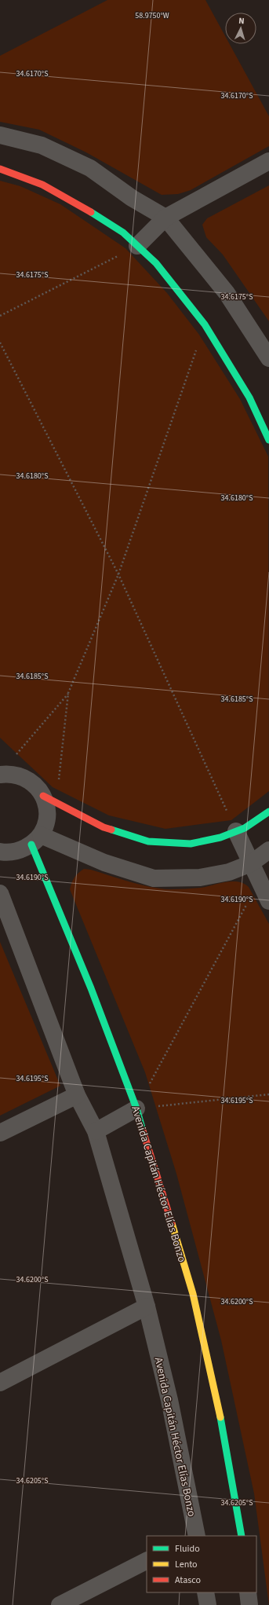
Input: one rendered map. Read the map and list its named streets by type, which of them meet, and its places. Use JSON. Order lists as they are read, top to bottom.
{
  "streets": {
    "street": ["Avenida Capitán Héctor Elías Bonzo"]
  },
  "legend": ["Fluido", "Lento", "Atasco"],
  "north": "top",
  "coordinates": [
    "58.9750°W",
    "34.6170°S",
    "34.6175°S",
    "34.6180°S",
    "34.6185°S",
    "34.6190°S",
    "34.6195°S",
    "34.6200°S",
    "34.6205°S"
  ]
}
